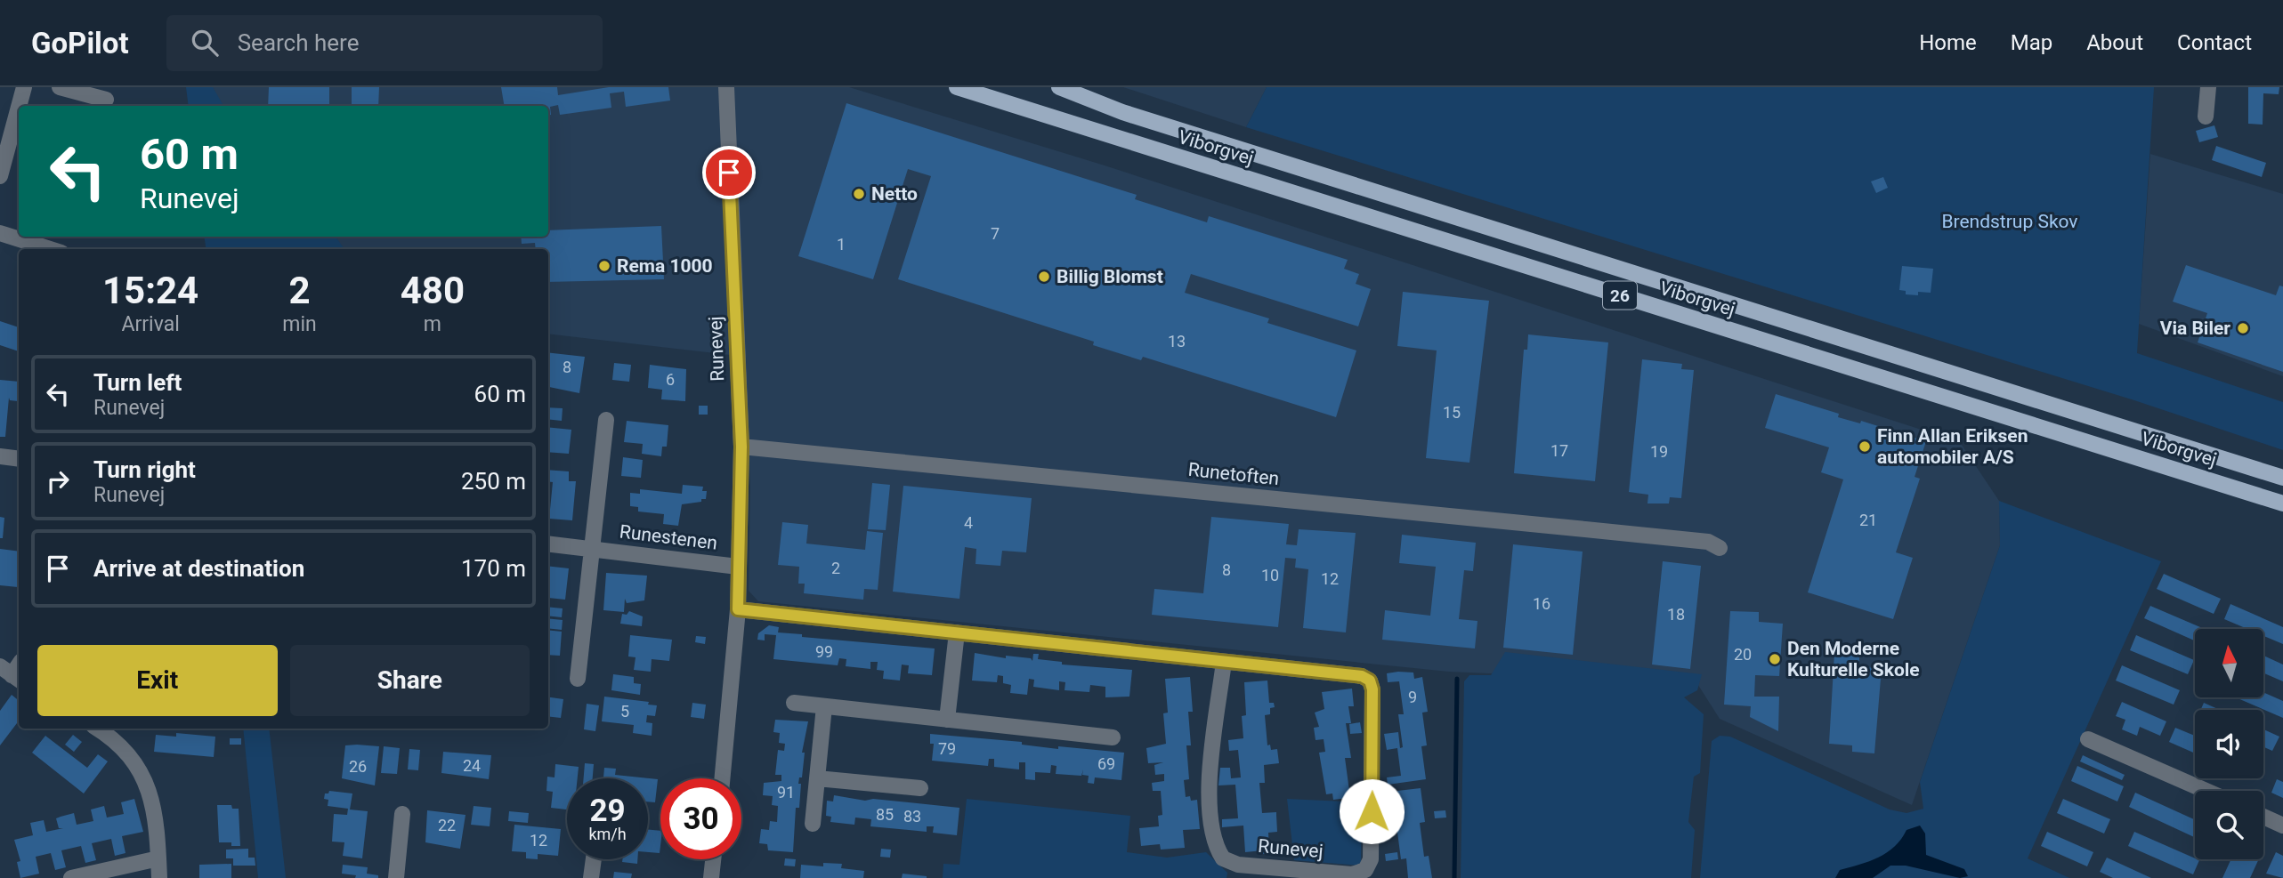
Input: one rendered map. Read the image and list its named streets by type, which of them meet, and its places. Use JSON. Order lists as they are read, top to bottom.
{
  "streets": {
    "main road": ["Viborgvej", "26"],
    "street": ["Runevej", "Runetoften", "Runestenen"]
  },
  "crossings": [
    ["Runevej", "Runetoften"],
    ["Runevej", "Runestenen"]
  ],
  "parks": ["Brendstrup Skov"],
  "places": [
    "Netto",
    "Rema 1000",
    "Billig Blomst",
    "Via Biler",
    "Finn Allan Eriksen automobiler A/S",
    "Den Moderne Kulturelle Skole"
  ],
  "house_numbers": [
    "7",
    "1",
    "13",
    "8",
    "6",
    "15",
    "17",
    "19",
    "21",
    "4",
    "2",
    "8",
    "10",
    "12",
    "16",
    "18",
    "99",
    "20",
    "9",
    "5",
    "79",
    "69",
    "24",
    "26",
    "91",
    "85",
    "83",
    "22",
    "12"
  ],
  "north": "top",
  "page": {
    "header": "GoPilot",
    "search": "Search here",
    "nav": [
      "Home",
      "Map",
      "About",
      "Contact"
    ],
    "turn": ["60 m", "Runevej"],
    "eta": [
      "15:24",
      "Arrival",
      "2",
      "min",
      "480",
      "m"
    ],
    "list": [
      {
        "name": "Turn left",
        "note": "Runevej",
        "value": "60 m"
      },
      {
        "name": "Turn right",
        "note": "Runevej",
        "value": "250 m"
      },
      {
        "name": "Arrive at destination",
        "value": "170 m"
      }
    ],
    "buttons": ["Exit", "Share"],
    "speed": "29 km/h",
    "limit": "30"
  }
}
